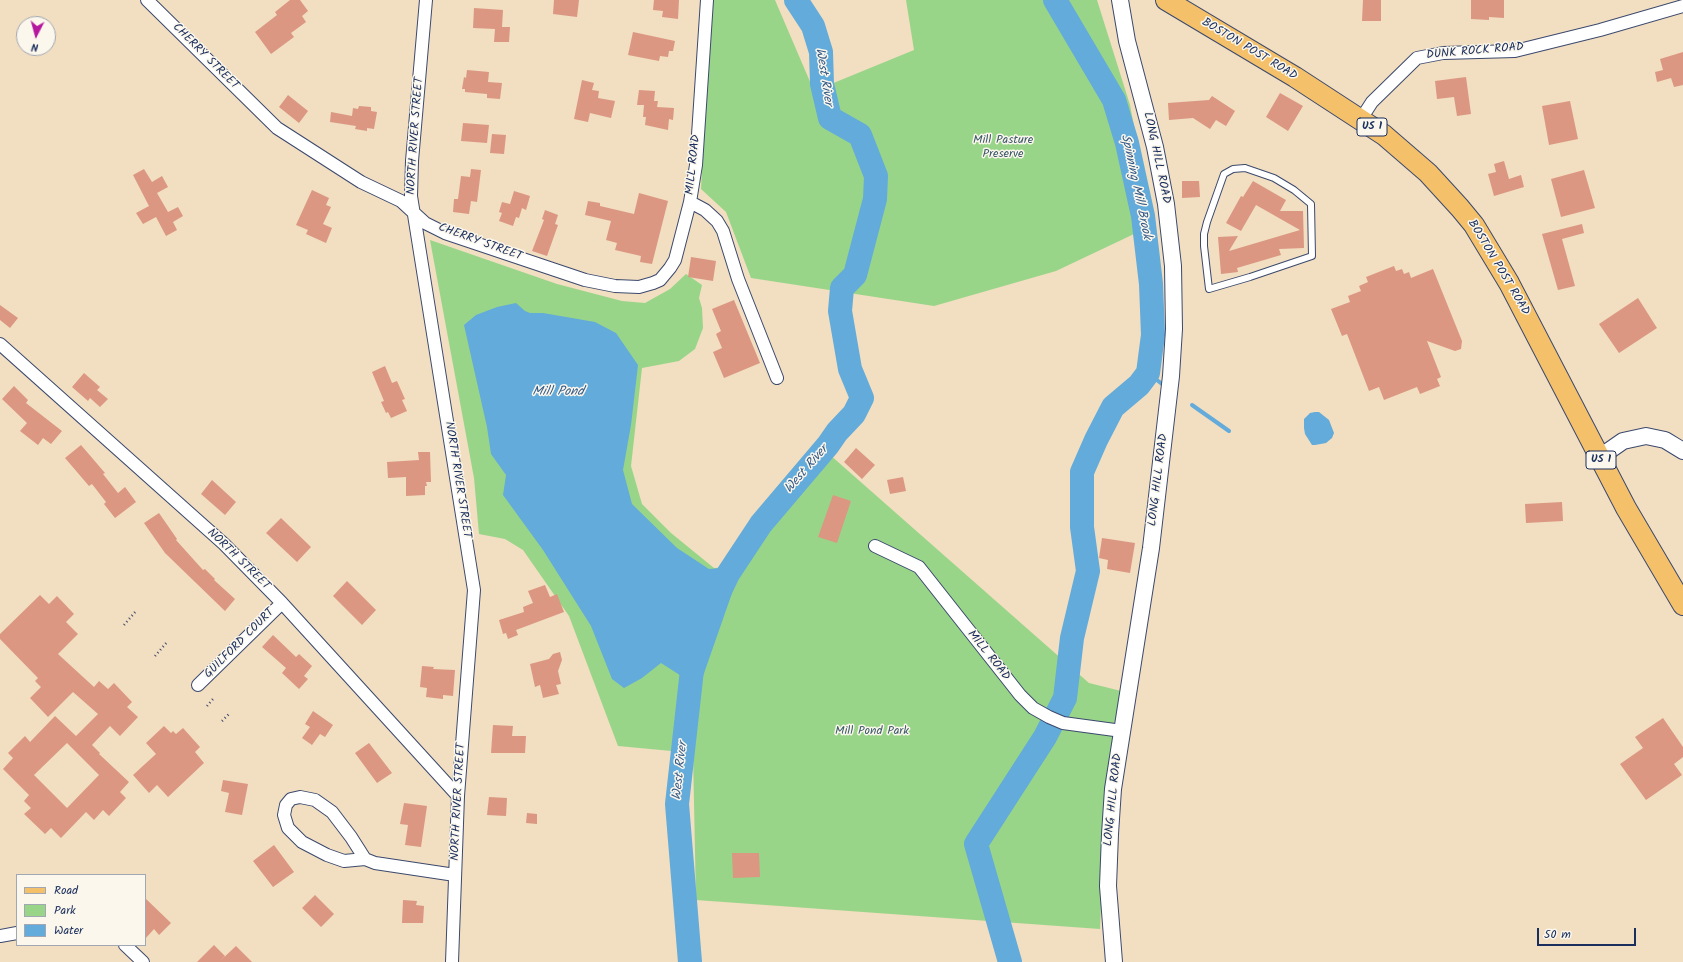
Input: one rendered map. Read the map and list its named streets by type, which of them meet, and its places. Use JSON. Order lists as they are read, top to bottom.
{
  "streets": {
    "main road": ["BOSTON POST ROAD", "US 1"],
    "street": [
      "DUNK ROCK ROAD",
      "CHERRY STREET",
      "NORTH RIVER STREET",
      "LONG HILL ROAD",
      "MILL ROAD",
      "NORTH STREET",
      "GUILFORD COURT"
    ]
  },
  "crossings": [
    ["BOSTON POST ROAD", "DUNK ROCK ROAD"],
    ["CHERRY STREET", "NORTH RIVER STREET"],
    ["CHERRY STREET", "MILL ROAD"],
    ["NORTH RIVER STREET", "NORTH STREET"],
    ["LONG HILL ROAD", "MILL ROAD"],
    ["NORTH STREET", "GUILFORD COURT"]
  ],
  "water": ["West River", "Spinning Mill Brook", "Mill Pond"],
  "parks": ["Mill Pasture Preserve", "Mill Pond Park"],
  "legend": ["Road", "Park", "Water"],
  "scale_bar": "50 m",
  "north": "bottom"
}
